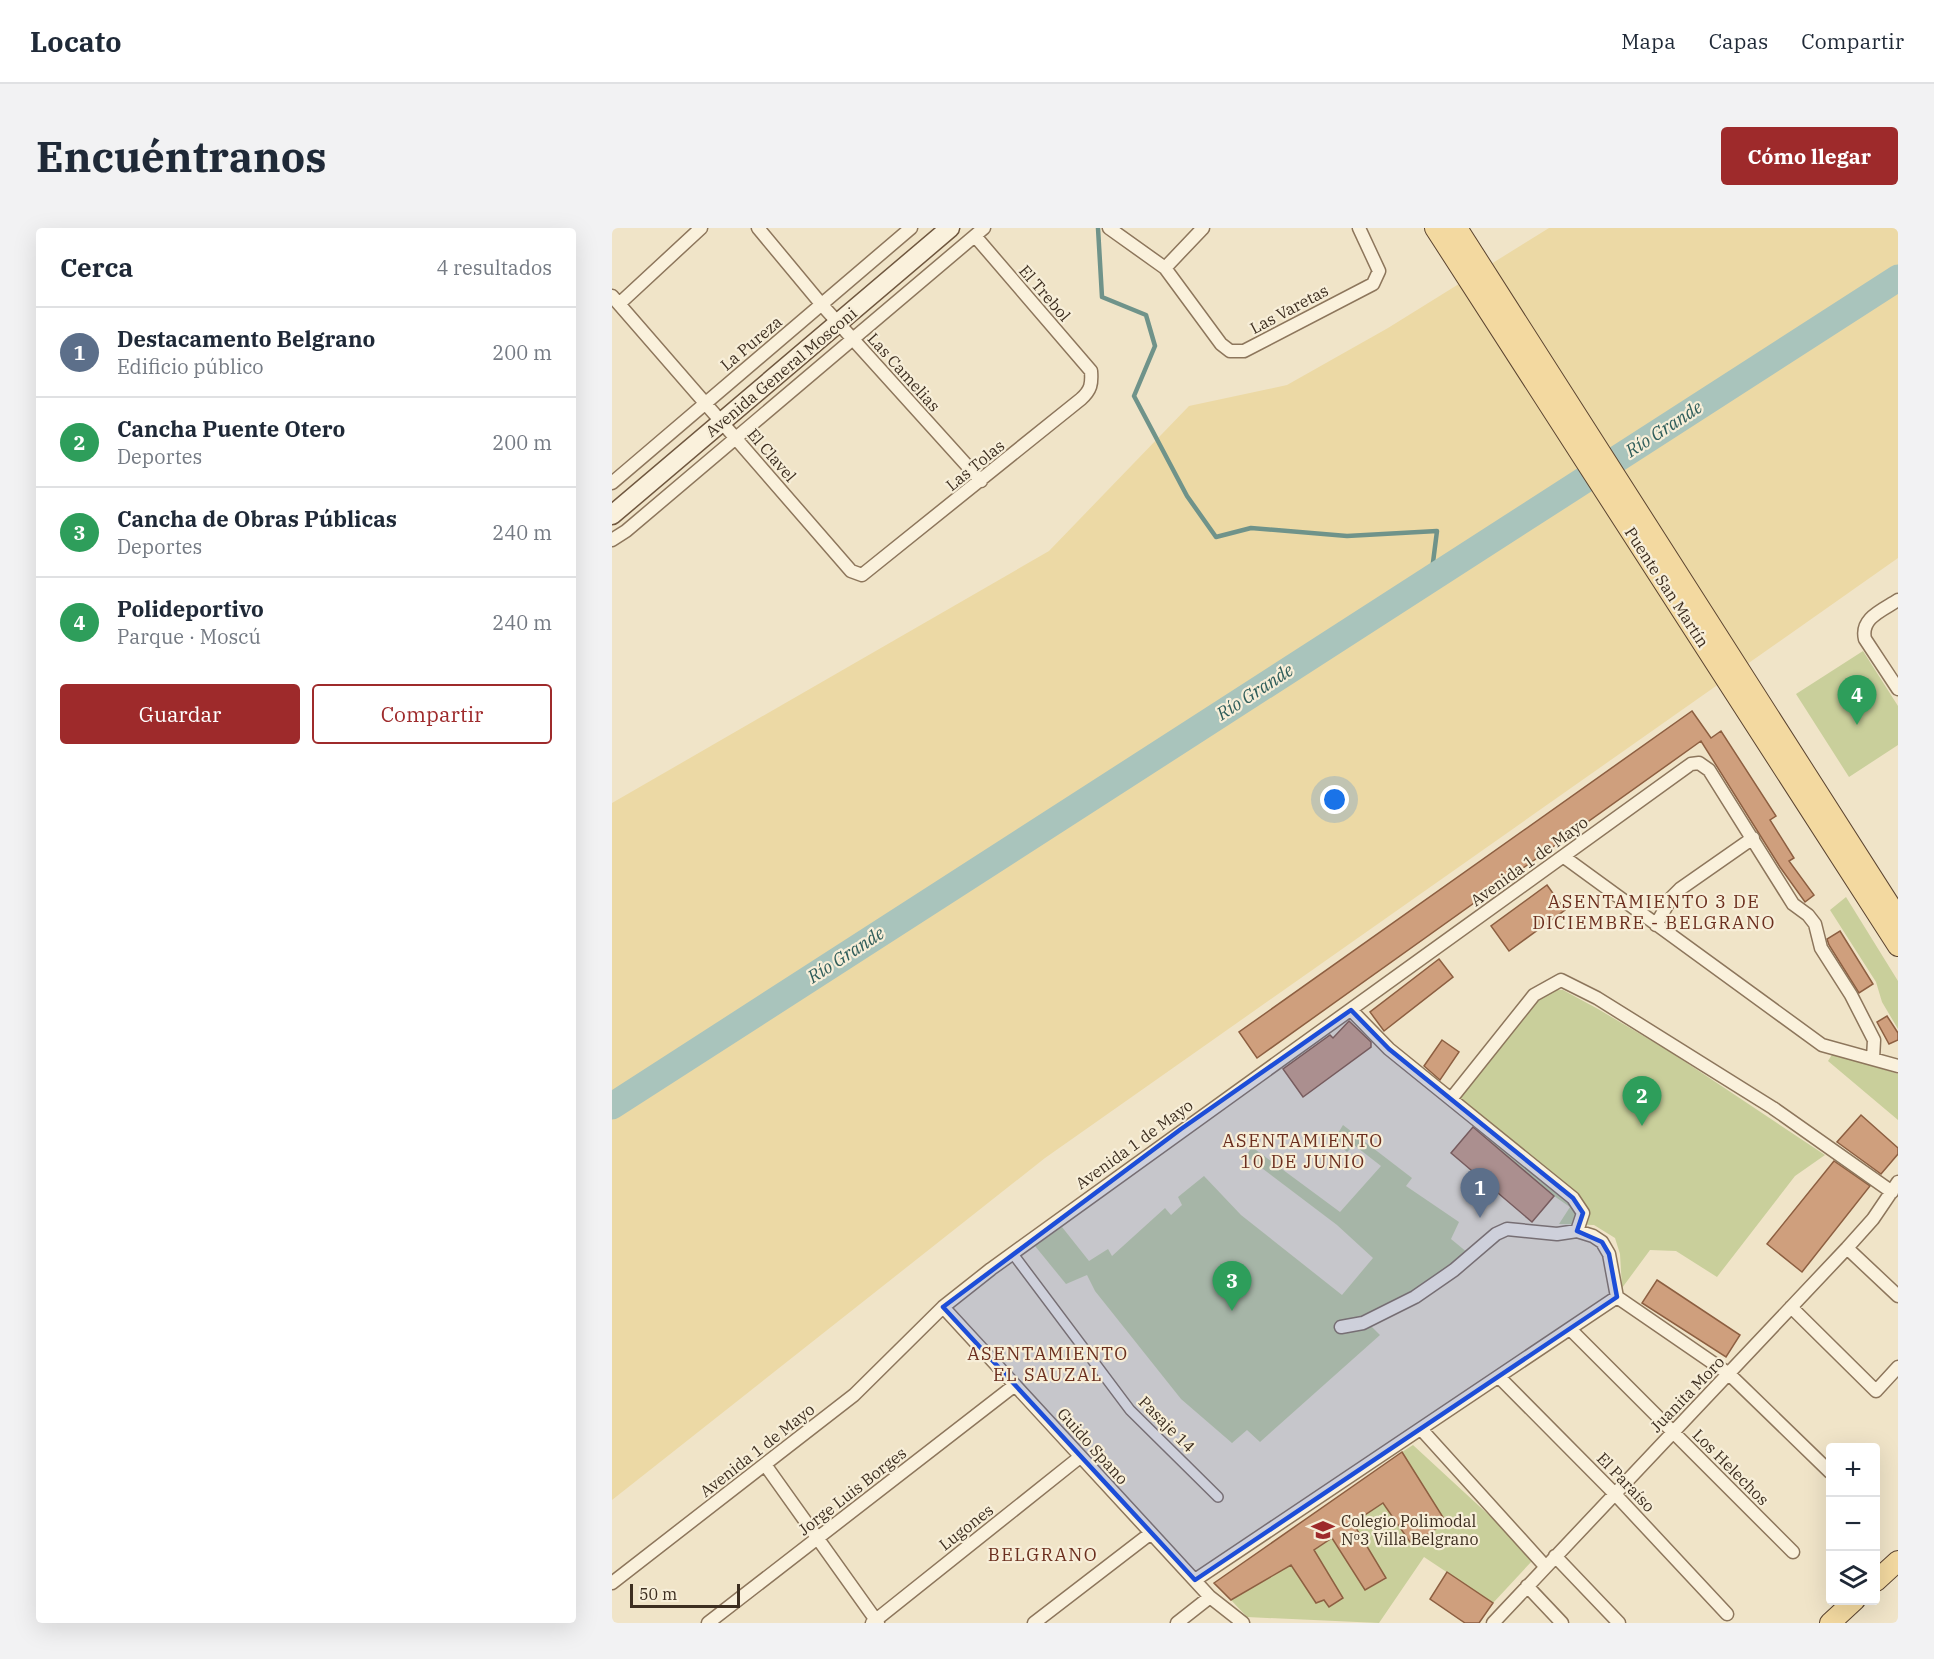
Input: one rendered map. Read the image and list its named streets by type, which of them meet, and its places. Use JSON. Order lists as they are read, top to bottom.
{
  "streets": {
    "main road": ["Avenida General Mosconi", "Puente San Martín"],
    "street": [
      "El Trebol",
      "Las Varetas",
      "La Pureza",
      "Las Camelias",
      "El Clavel",
      "Las Tolas",
      "Avenida 1 de Mayo",
      "Juanita Moro",
      "Pasaje 14",
      "Guido Spano",
      "Los Helechos",
      "El Paraíso",
      "Jorge Luis Borges",
      "Lugones"
    ]
  },
  "crossings": [
    ["El Trebol", "Las Tolas"],
    ["La Pureza", "Las Camelias"],
    ["La Pureza", "El Clavel"],
    ["Avenida General Mosconi", "Las Camelias"],
    ["Avenida General Mosconi", "El Clavel"],
    ["Las Camelias", "Las Tolas"],
    ["El Clavel", "Las Tolas"],
    ["Avenida 1 de Mayo", "Pasaje 14"],
    ["Avenida 1 de Mayo", "Guido Spano"],
    ["Juanita Moro", "Los Helechos"],
    ["Juanita Moro", "El Paraíso"],
    ["Guido Spano", "Jorge Luis Borges"],
    ["Guido Spano", "Lugones"]
  ],
  "districts": [
    "ASENTAMIENTO 3 DE DICIEMBRE - BELGRANO",
    "ASENTAMIENTO 10 DE JUNIO",
    "ASENTAMIENTO EL SAUZAL",
    "BELGRANO"
  ],
  "water": ["Río Grande"],
  "places": {
    "school or university": ["Colegio Polimodal Nº3 Villa Belgrano"]
  },
  "scale_bar": "50 m",
  "page": {
    "header": "Locato",
    "nav": ["Mapa", "Capas", "Compartir"],
    "buttons": [
      "Cómo llegar",
      ["Guardar", "Compartir"]
    ],
    "title": "Encuéntranos",
    "heading": ["Cerca", "4 resultados"],
    "list": [
      {
        "mark": "1",
        "name": "Destacamento Belgrano",
        "note": "Edificio público",
        "value": "200 m"
      },
      {
        "mark": "2",
        "name": "Cancha Puente Otero",
        "note": "Deportes",
        "value": "200 m"
      },
      {
        "mark": "3",
        "name": "Cancha de Obras Públicas",
        "note": "Deportes",
        "value": "240 m"
      },
      {
        "mark": "4",
        "name": "Polideportivo",
        "note": "Parque · Moscú",
        "value": "240 m"
      }
    ],
    "pins": [
      "4",
      "2",
      "1",
      "3"
    ],
    "map_buttons": ["+", "−"],
    "scale": "50 m"
  }
}
